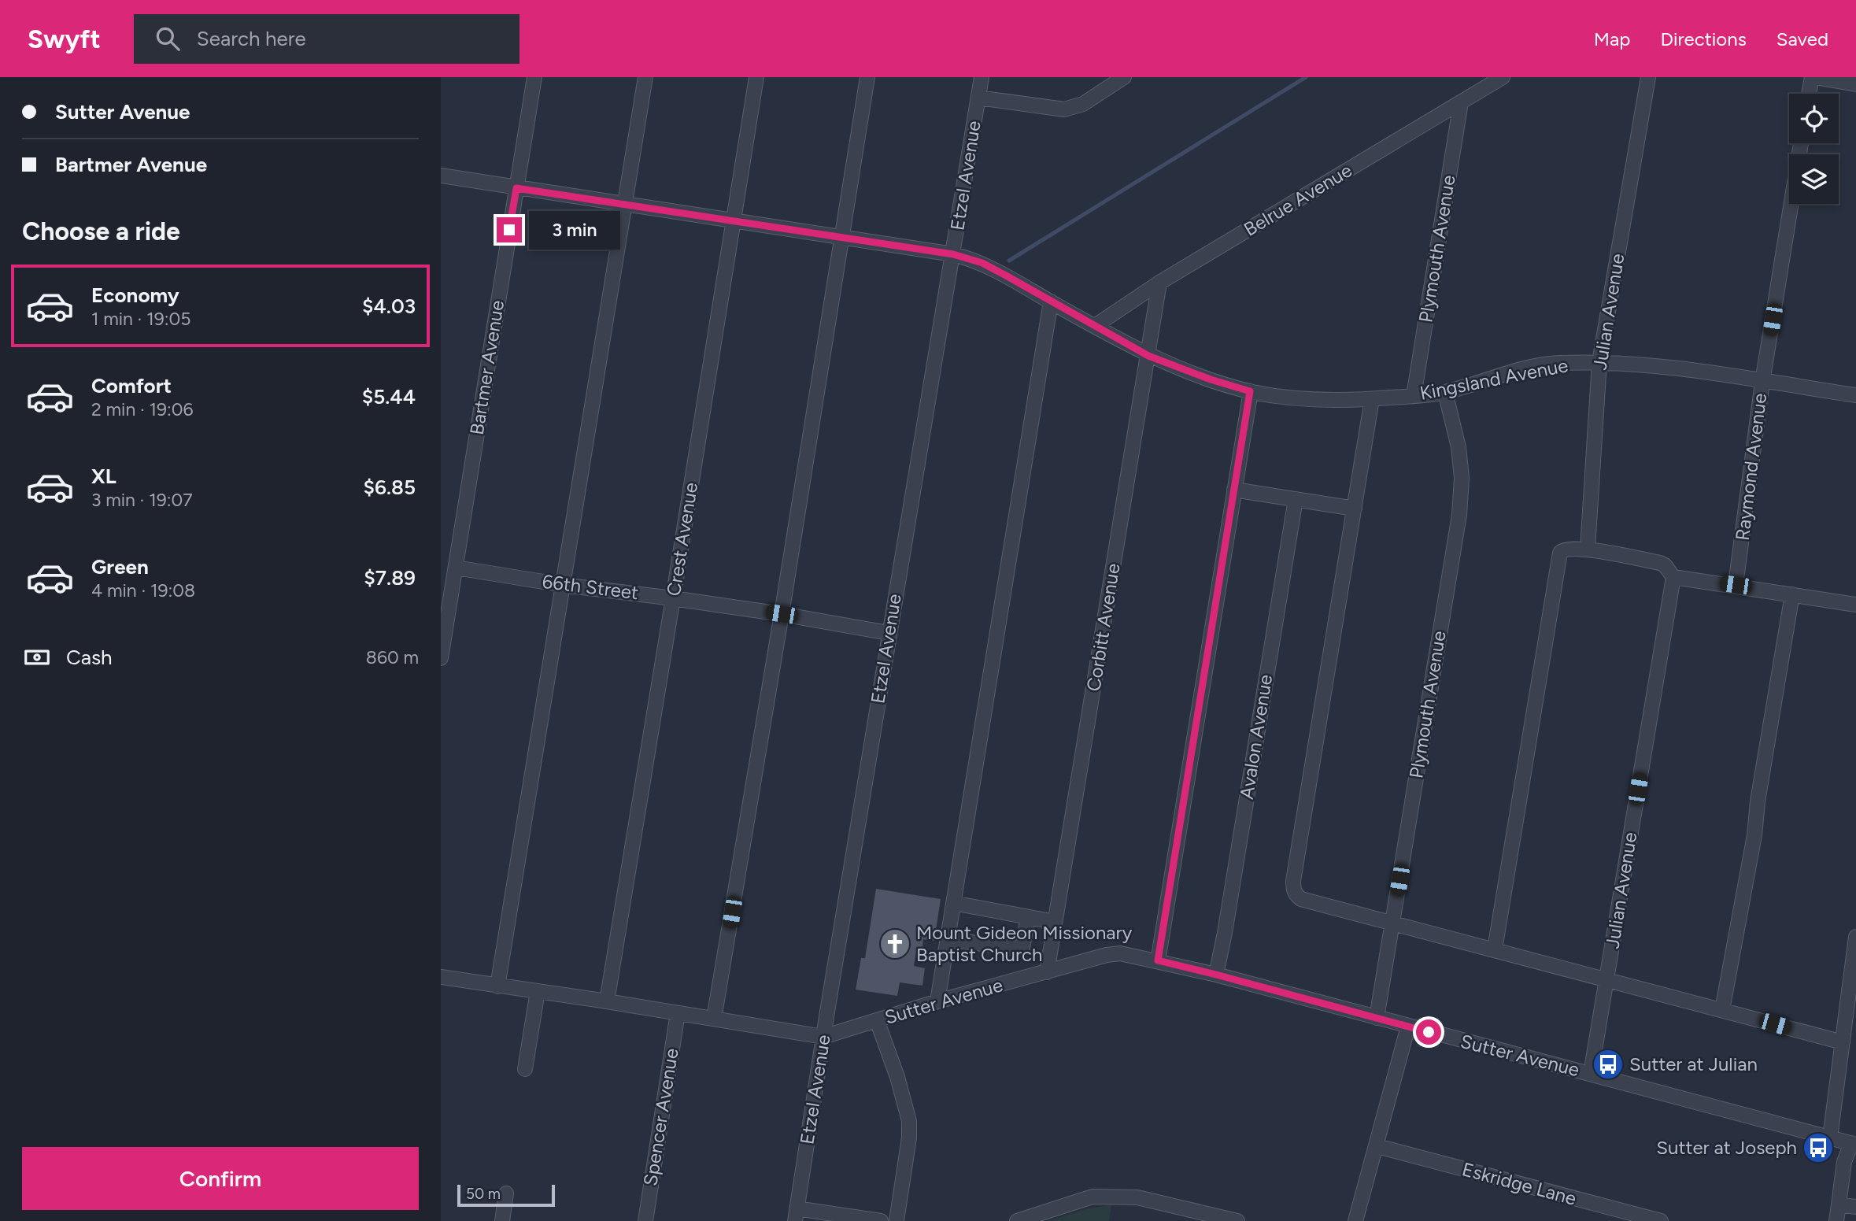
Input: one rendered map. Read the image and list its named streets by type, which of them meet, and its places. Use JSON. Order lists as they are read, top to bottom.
{
  "streets": {
    "street": [
      "Etzel Avenue",
      "Belrue Avenue",
      "Plymouth Avenue",
      "Julian Avenue",
      "Bartmer Avenue",
      "Kingsland Avenue",
      "Raymond Avenue",
      "Crest Avenue",
      "66th Street",
      "Corbitt Avenue",
      "Avalon Avenue",
      "Sutter Avenue",
      "Spencer Avenue",
      "Eskridge Lane"
    ]
  },
  "crossings": [
    ["Etzel Avenue", "Kingsland Avenue"],
    ["Etzel Avenue", "66th Street"],
    ["Etzel Avenue", "Sutter Avenue"],
    ["Belrue Avenue", "Plymouth Avenue"],
    ["Belrue Avenue", "Kingsland Avenue"],
    ["Belrue Avenue", "Corbitt Avenue"],
    ["Plymouth Avenue", "Kingsland Avenue"],
    ["Plymouth Avenue", "Sutter Avenue"],
    ["Julian Avenue", "Kingsland Avenue"],
    ["Julian Avenue", "Sutter Avenue"],
    ["Bartmer Avenue", "Kingsland Avenue"],
    ["Bartmer Avenue", "66th Street"],
    ["Kingsland Avenue", "Raymond Avenue"],
    ["Kingsland Avenue", "Crest Avenue"],
    ["Kingsland Avenue", "Corbitt Avenue"],
    ["Crest Avenue", "66th Street"],
    ["Crest Avenue", "Sutter Avenue"],
    ["Corbitt Avenue", "Sutter Avenue"],
    ["Avalon Avenue", "Sutter Avenue"],
    ["Sutter Avenue", "Spencer Avenue"]
  ],
  "places": {
    "church": ["Mount Gideon Missionary Baptist Church"],
    "bus stop": ["Sutter at Julian", "Sutter at Joseph"]
  },
  "scale_bar": "50 m",
  "page": {
    "header": "Swyft",
    "search": "Search here",
    "nav": ["Map", "Directions", "Saved"],
    "banner": ["Sutter Avenue", "Bartmer Avenue"],
    "heading": "Choose a ride",
    "bubble": "3 min",
    "list": [
      {
        "name": "Economy",
        "note": "1 min · 19:05",
        "value": "$4.03"
      },
      {
        "name": "Comfort",
        "note": "2 min · 19:06",
        "value": "$5.44"
      },
      {
        "name": "XL",
        "note": "3 min · 19:07",
        "value": "$6.85"
      },
      {
        "name": "Green",
        "note": "4 min · 19:08",
        "value": "$7.89"
      }
    ],
    "pay": ["Cash", "860 m"],
    "buttons": "Confirm",
    "scale": "50 m"
  }
}
